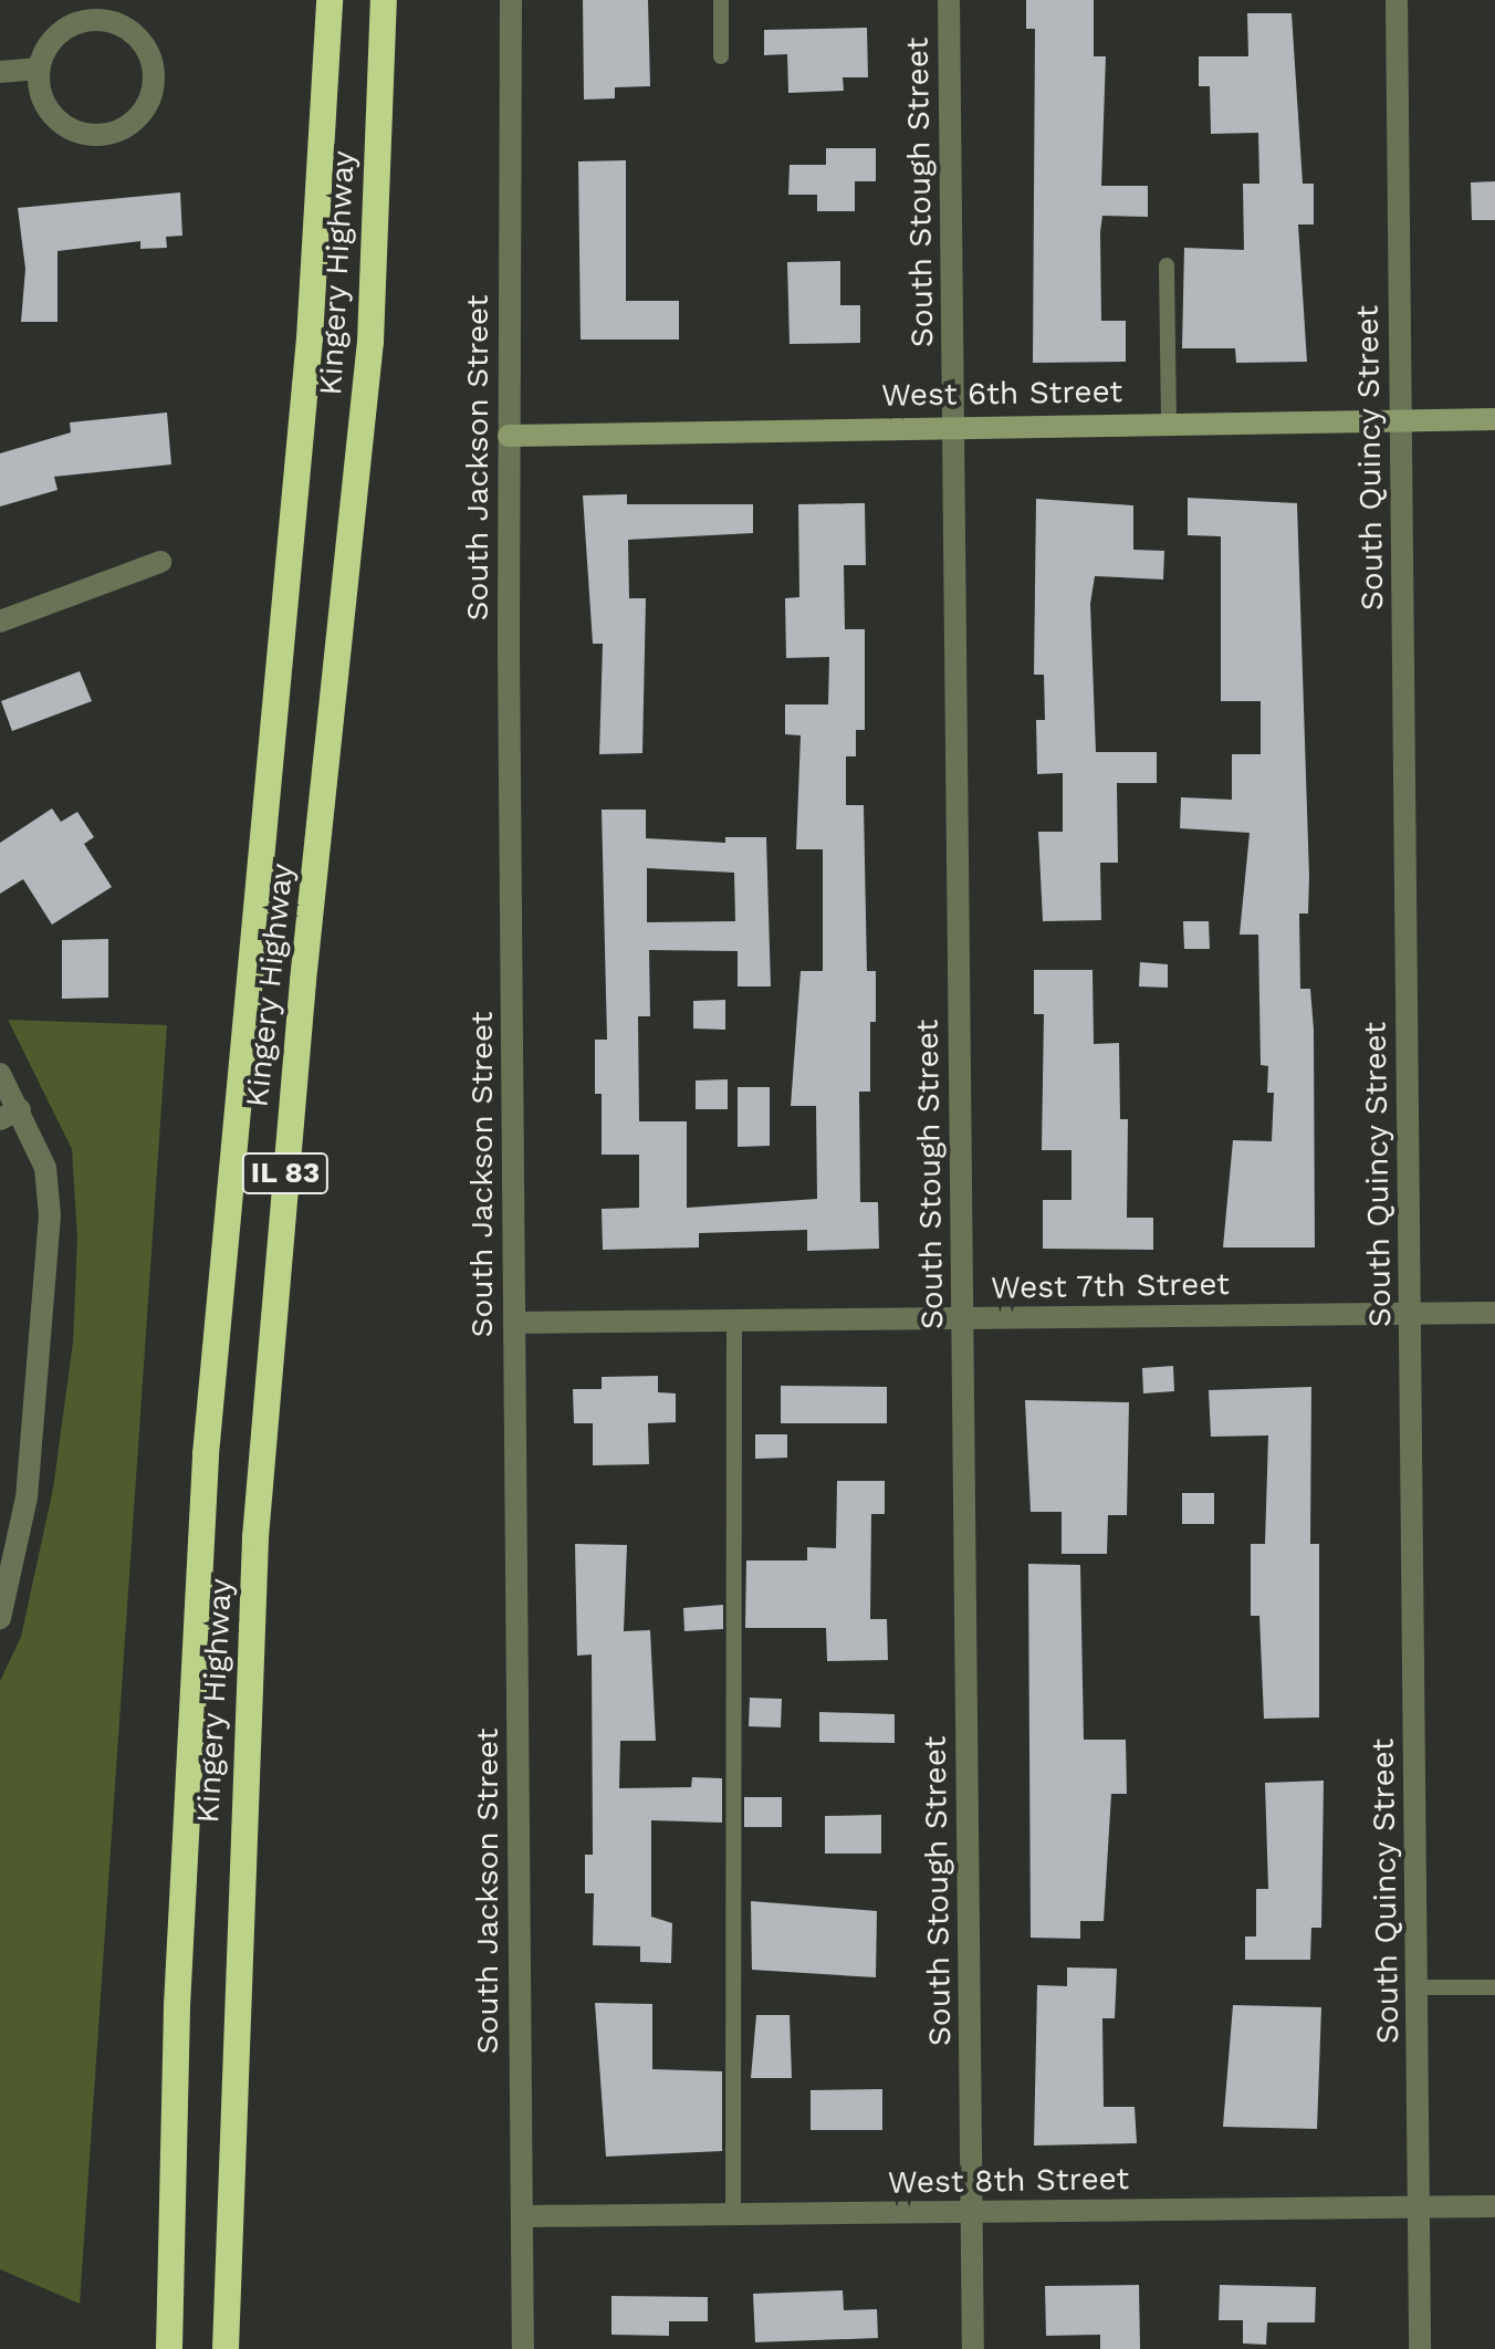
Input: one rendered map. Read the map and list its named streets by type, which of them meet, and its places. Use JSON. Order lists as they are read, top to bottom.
{
  "streets": {
    "highway": ["Kingery Highway", "IL 83"],
    "street": [
      "South Stough Street",
      "West 6th Street",
      "South Jackson Street",
      "South Quincy Street",
      "West 7th Street",
      "West 8th Street"
    ]
  },
  "crossings": [
    ["South Stough Street", "West 6th Street"],
    ["South Stough Street", "West 7th Street"],
    ["South Stough Street", "West 8th Street"],
    ["West 6th Street", "South Jackson Street"],
    ["West 6th Street", "South Quincy Street"],
    ["South Jackson Street", "West 7th Street"],
    ["South Jackson Street", "West 8th Street"],
    ["South Quincy Street", "West 7th Street"],
    ["South Quincy Street", "West 8th Street"]
  ]
}
